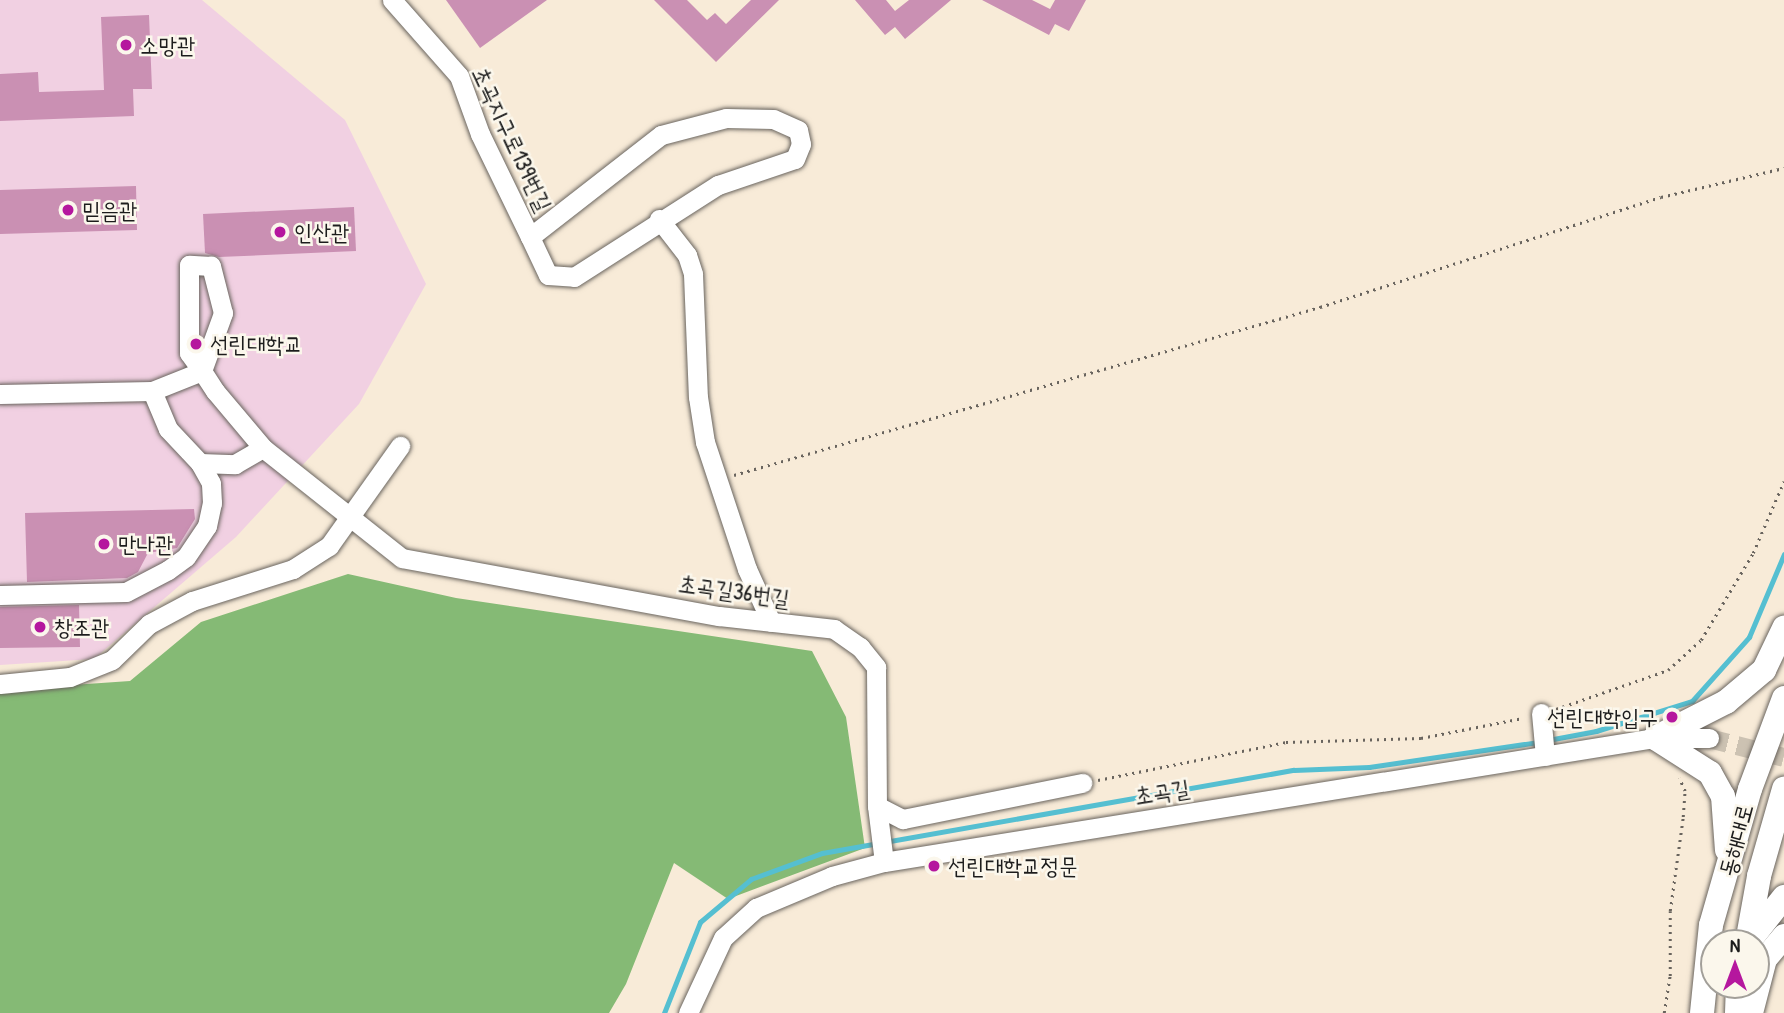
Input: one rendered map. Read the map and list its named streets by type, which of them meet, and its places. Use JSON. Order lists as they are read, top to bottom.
{
  "streets": {
    "main road": ["동해대로"],
    "street": ["초곡지구로139번길", "초곡길36번길", "초곡길"]
  },
  "crossings": [
    ["초곡길36번길", "초곡길"]
  ],
  "places": [
    "소망관",
    "믿음관",
    "인산관",
    "선린대학교",
    "만나관",
    "창조관",
    "선린대학입구",
    "선린대학교정문"
  ],
  "north": "top"
}
